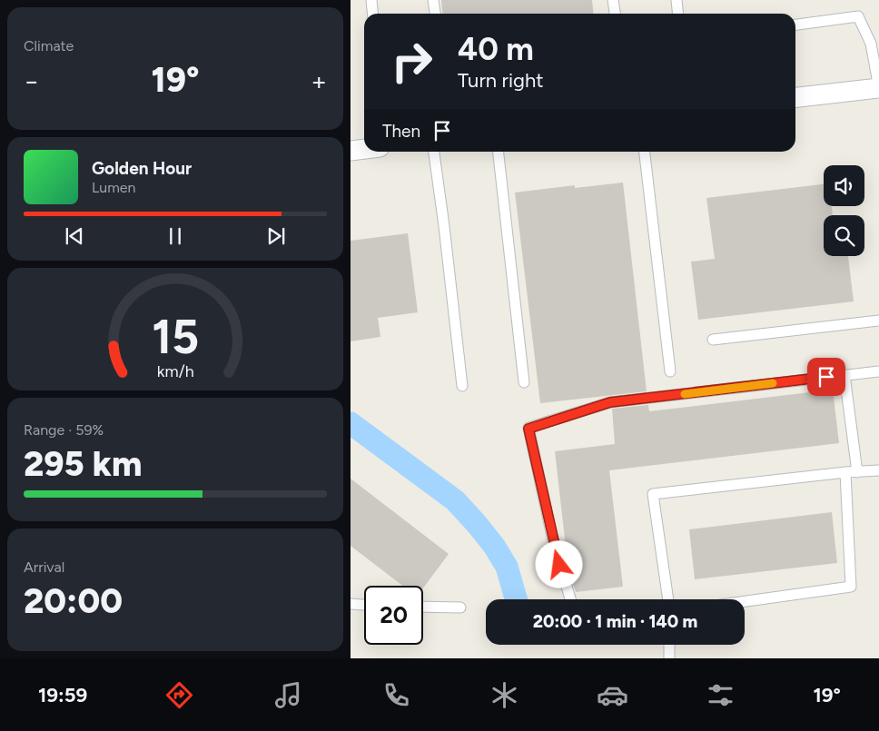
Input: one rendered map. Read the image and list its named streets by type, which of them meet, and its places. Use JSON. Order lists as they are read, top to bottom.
{
  "page": {
    "tile": [
      "Climate",
      ["Range · 59%", "295 km"],
      ["Arrival", "20:00"]
    ],
    "turn": ["40 m", "Turn right"],
    "heat": ["−", "19°", "+"],
    "then": "Then",
    "song": ["Golden Hour", "Lumen"],
    "limit": "20",
    "trip": "20:00 · 1 min · 140 m",
    "tabs": ["19:59", "19°"],
    "gauge": ["15", "km/h"]
  }
}
